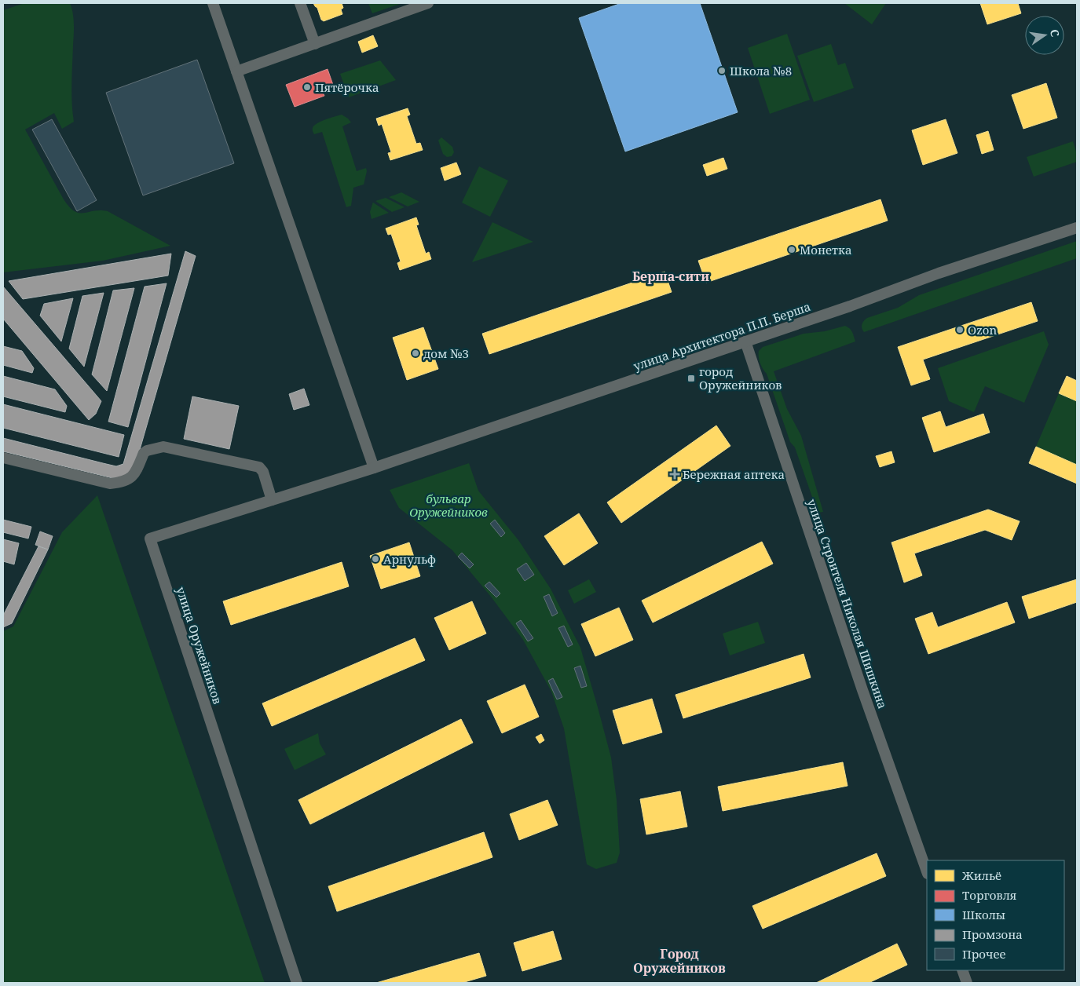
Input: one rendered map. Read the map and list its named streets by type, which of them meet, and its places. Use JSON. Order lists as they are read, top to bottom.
{
  "streets": {
    "street": ["улица Архитектора П.П. Берша", "улица Строителя Николая Шишкина", "улица Оружейников"]
  },
  "crossings": [
    ["улица Архитектора П.П. Берша", "улица Строителя Николая Шишкина"],
    ["улица Архитектора П.П. Берша", "улица Оружейников"]
  ],
  "districts": ["Берша-сити", "Город Оружейников"],
  "parks": ["бульвар Оружейников"],
  "places": {
    "other": [
      "Школа №8",
      "Пятёрочка",
      "Монетка",
      "Ozon",
      "дом №3",
      "Арнульф"
    ],
    "transit": ["город Оружейников"],
    "health": ["Бережная аптека"]
  },
  "legend": [
    "Жильё",
    "Торговля",
    "Школы",
    "Промзона",
    "Прочее"
  ],
  "north": "right"
}
